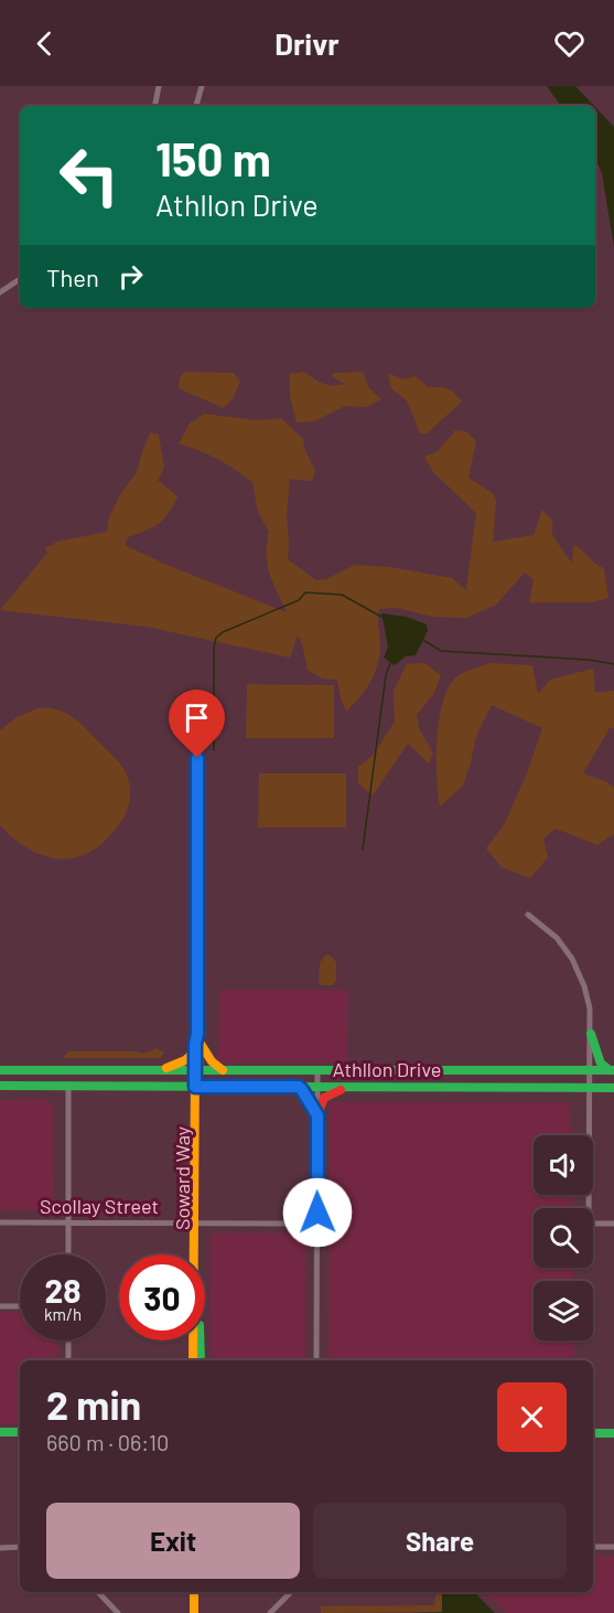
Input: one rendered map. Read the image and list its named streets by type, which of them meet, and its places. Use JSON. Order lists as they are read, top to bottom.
{
  "streets": {
    "main road": ["Athllon Drive", "Soward Way"],
    "street": ["Scollay Street"]
  },
  "crossings": [
    ["Athllon Drive", "Soward Way"],
    ["Soward Way", "Scollay Street"]
  ],
  "page": {
    "header": "Drivr",
    "turn": ["150 m", "Athllon Drive"],
    "then": "Then",
    "speed": "28 km/h",
    "limit": "30",
    "heading": ["2 min", "660 m · 06:10"],
    "buttons": ["Exit", "Share"]
  }
}
